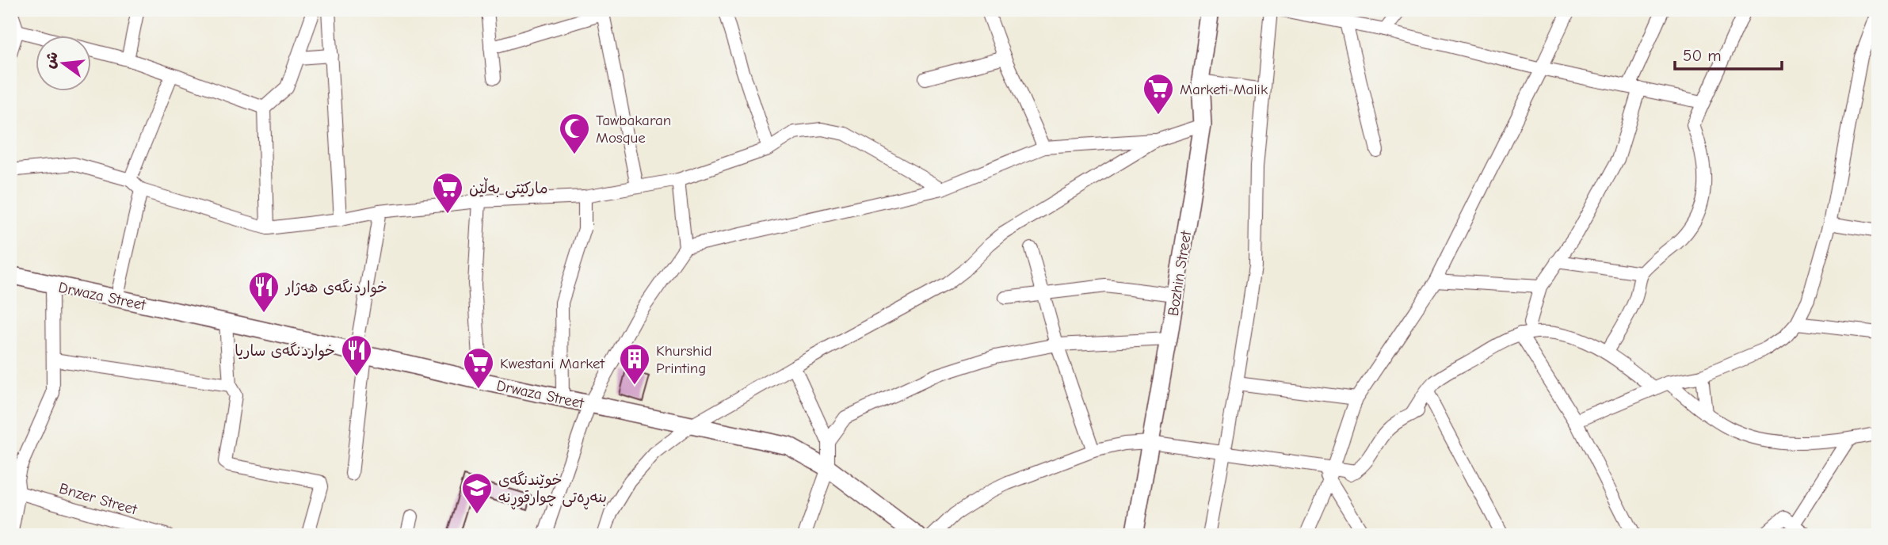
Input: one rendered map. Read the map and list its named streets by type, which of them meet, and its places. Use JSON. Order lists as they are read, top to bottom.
{
  "streets": {
    "street": ["Bozhin Street", "Drwaza Street", "Bnzer Street"]
  },
  "places": {
    "supermarket": ["Marketi Malik", "مارکێتی بەڵێن", "Kwestani Market"],
    "mosque": ["Tawbakaran Mosque"],
    "restaurant": ["خواردنگەی هەژار", "خواردنگەی ساریا"],
    "building": ["Khurshid Printing"],
    "school or university": ["خوێندنگەی بنەڕەتی چوارقوڕنە"]
  },
  "scale_bar": "50 m",
  "north": "left"
}
